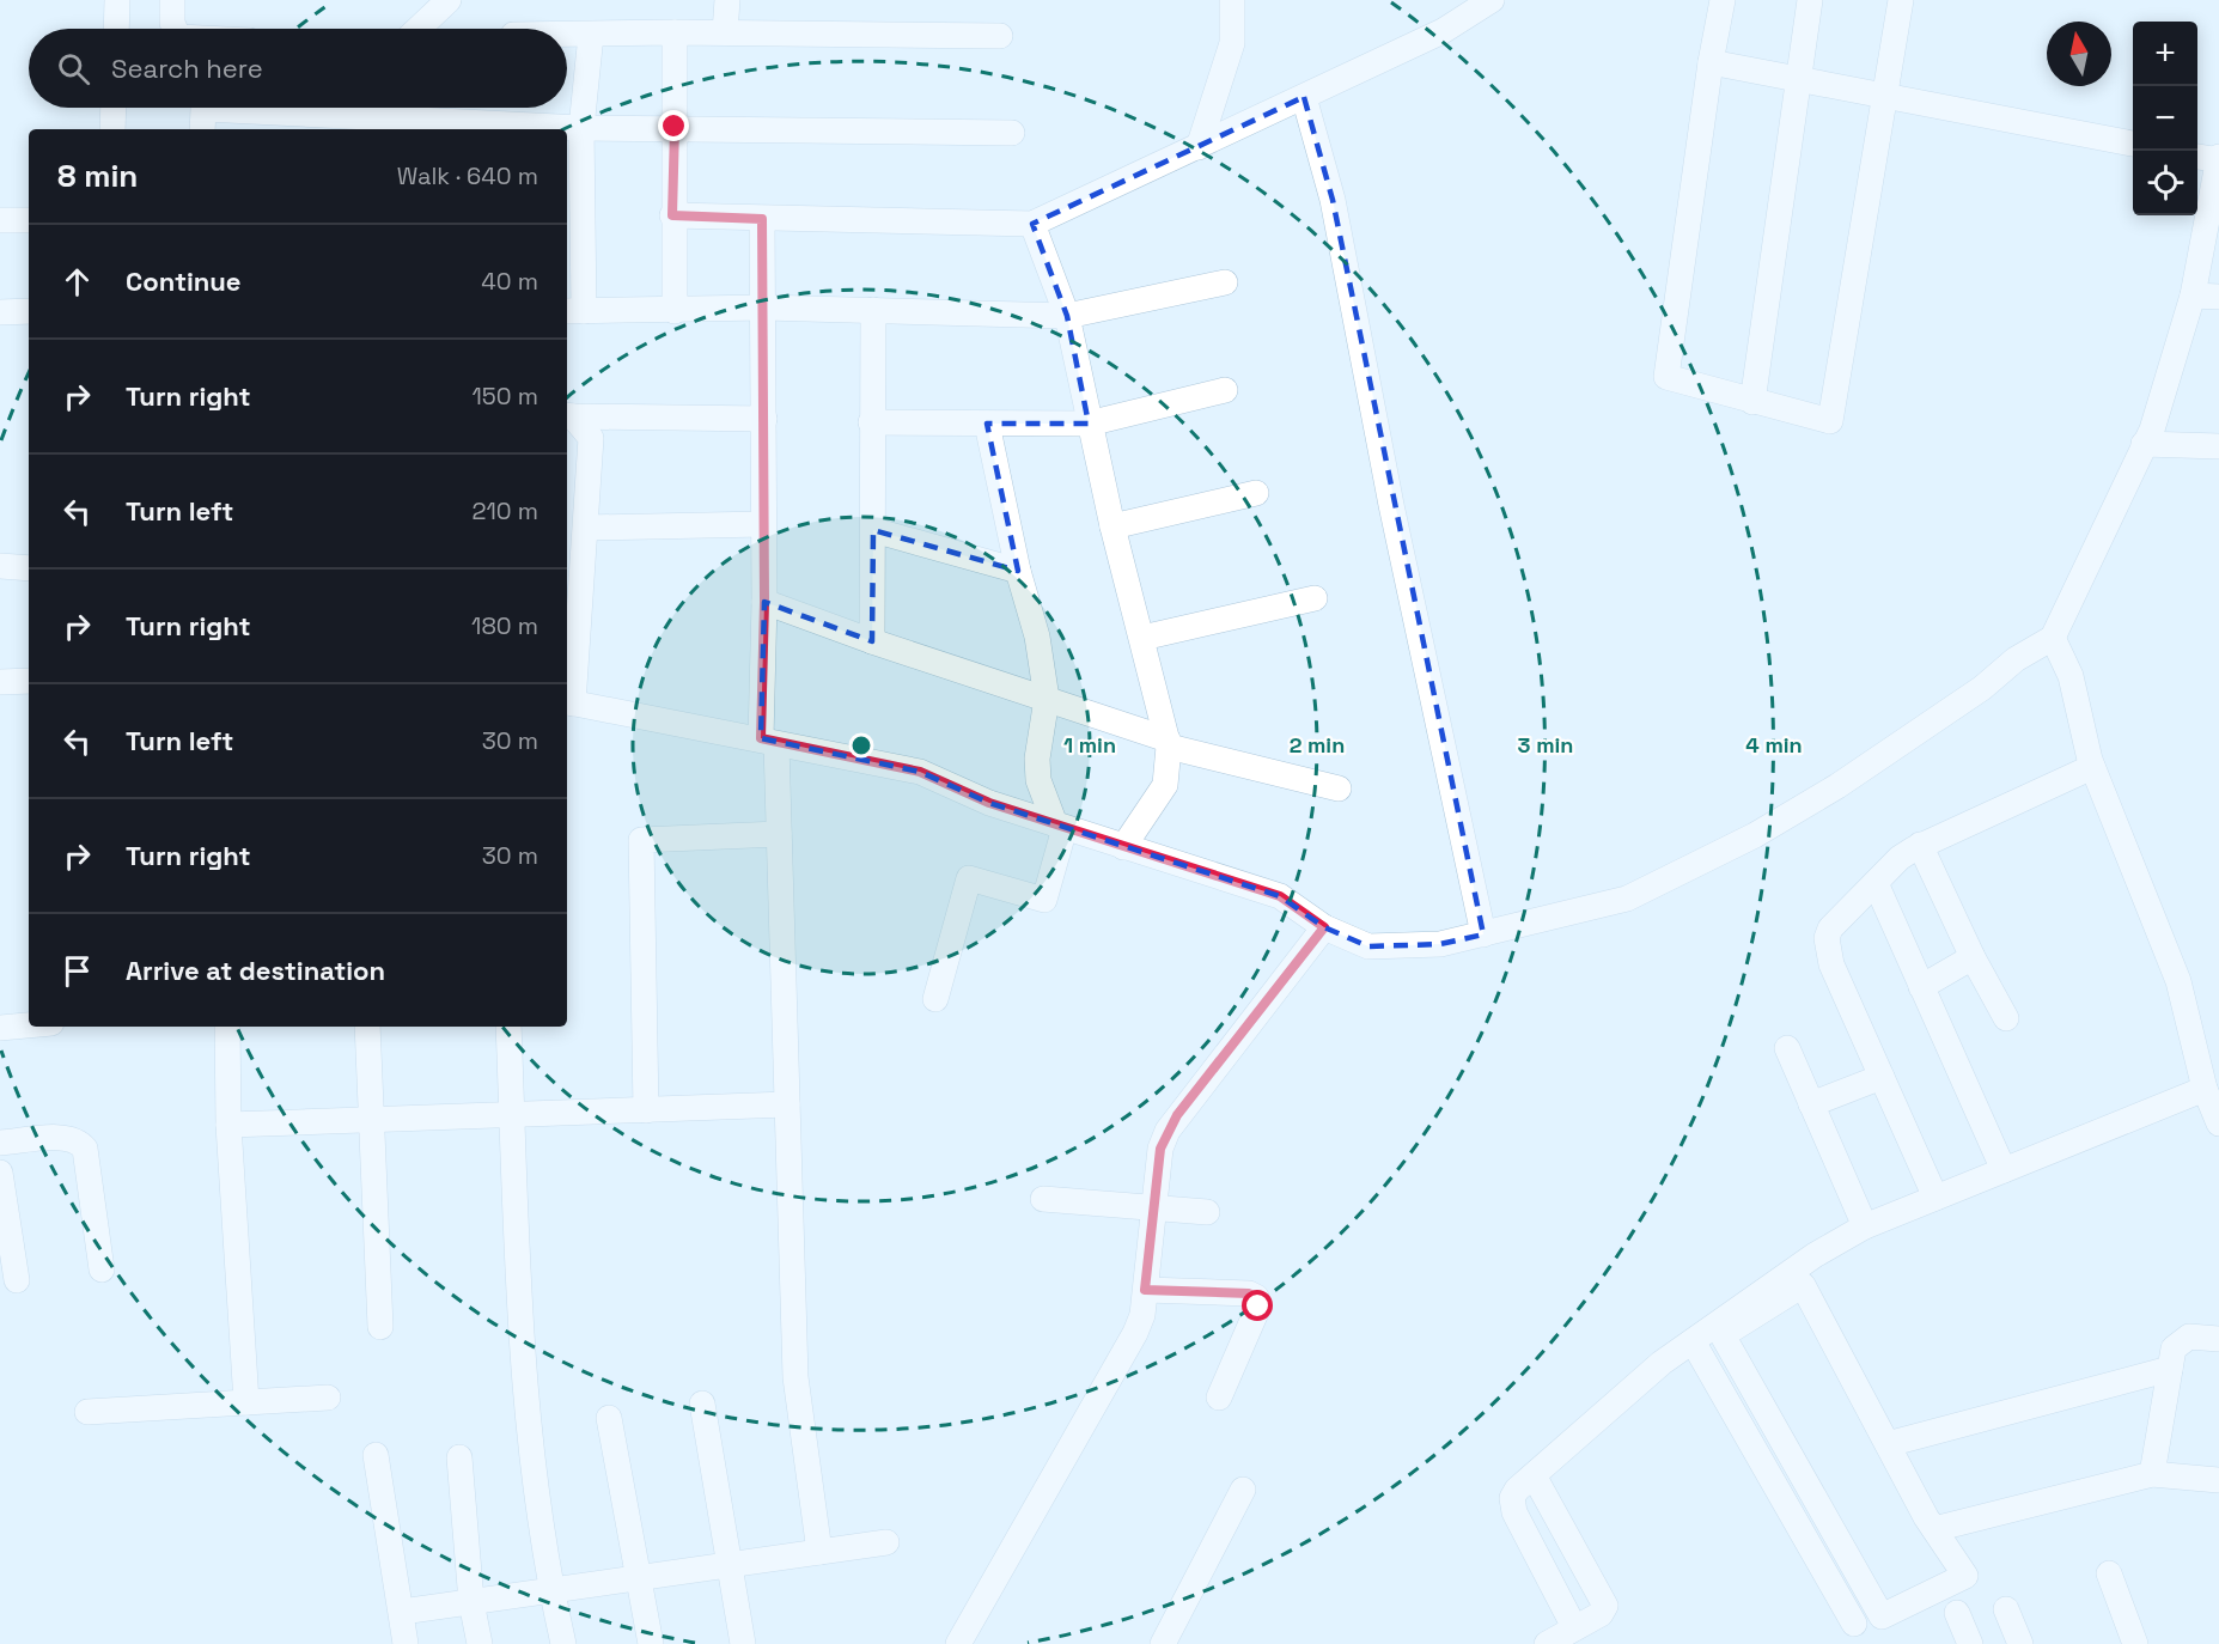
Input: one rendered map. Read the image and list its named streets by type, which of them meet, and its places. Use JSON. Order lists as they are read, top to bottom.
{
  "north": "top",
  "page": {
    "map_buttons": ["+", "−"],
    "search": "Search here",
    "heading": ["8 min", "Walk · 640 m"],
    "list": [
      ["Continue", "40 m"],
      ["Turn right", "150 m"],
      ["Turn left", "210 m"],
      ["Turn right", "180 m"],
      ["Turn left", "30 m"],
      ["Turn right", "30 m"],
      "Arrive at destination"
    ]
  },
  "rings": [
    "1 min",
    "2 min",
    "3 min",
    "4 min"
  ]
}
